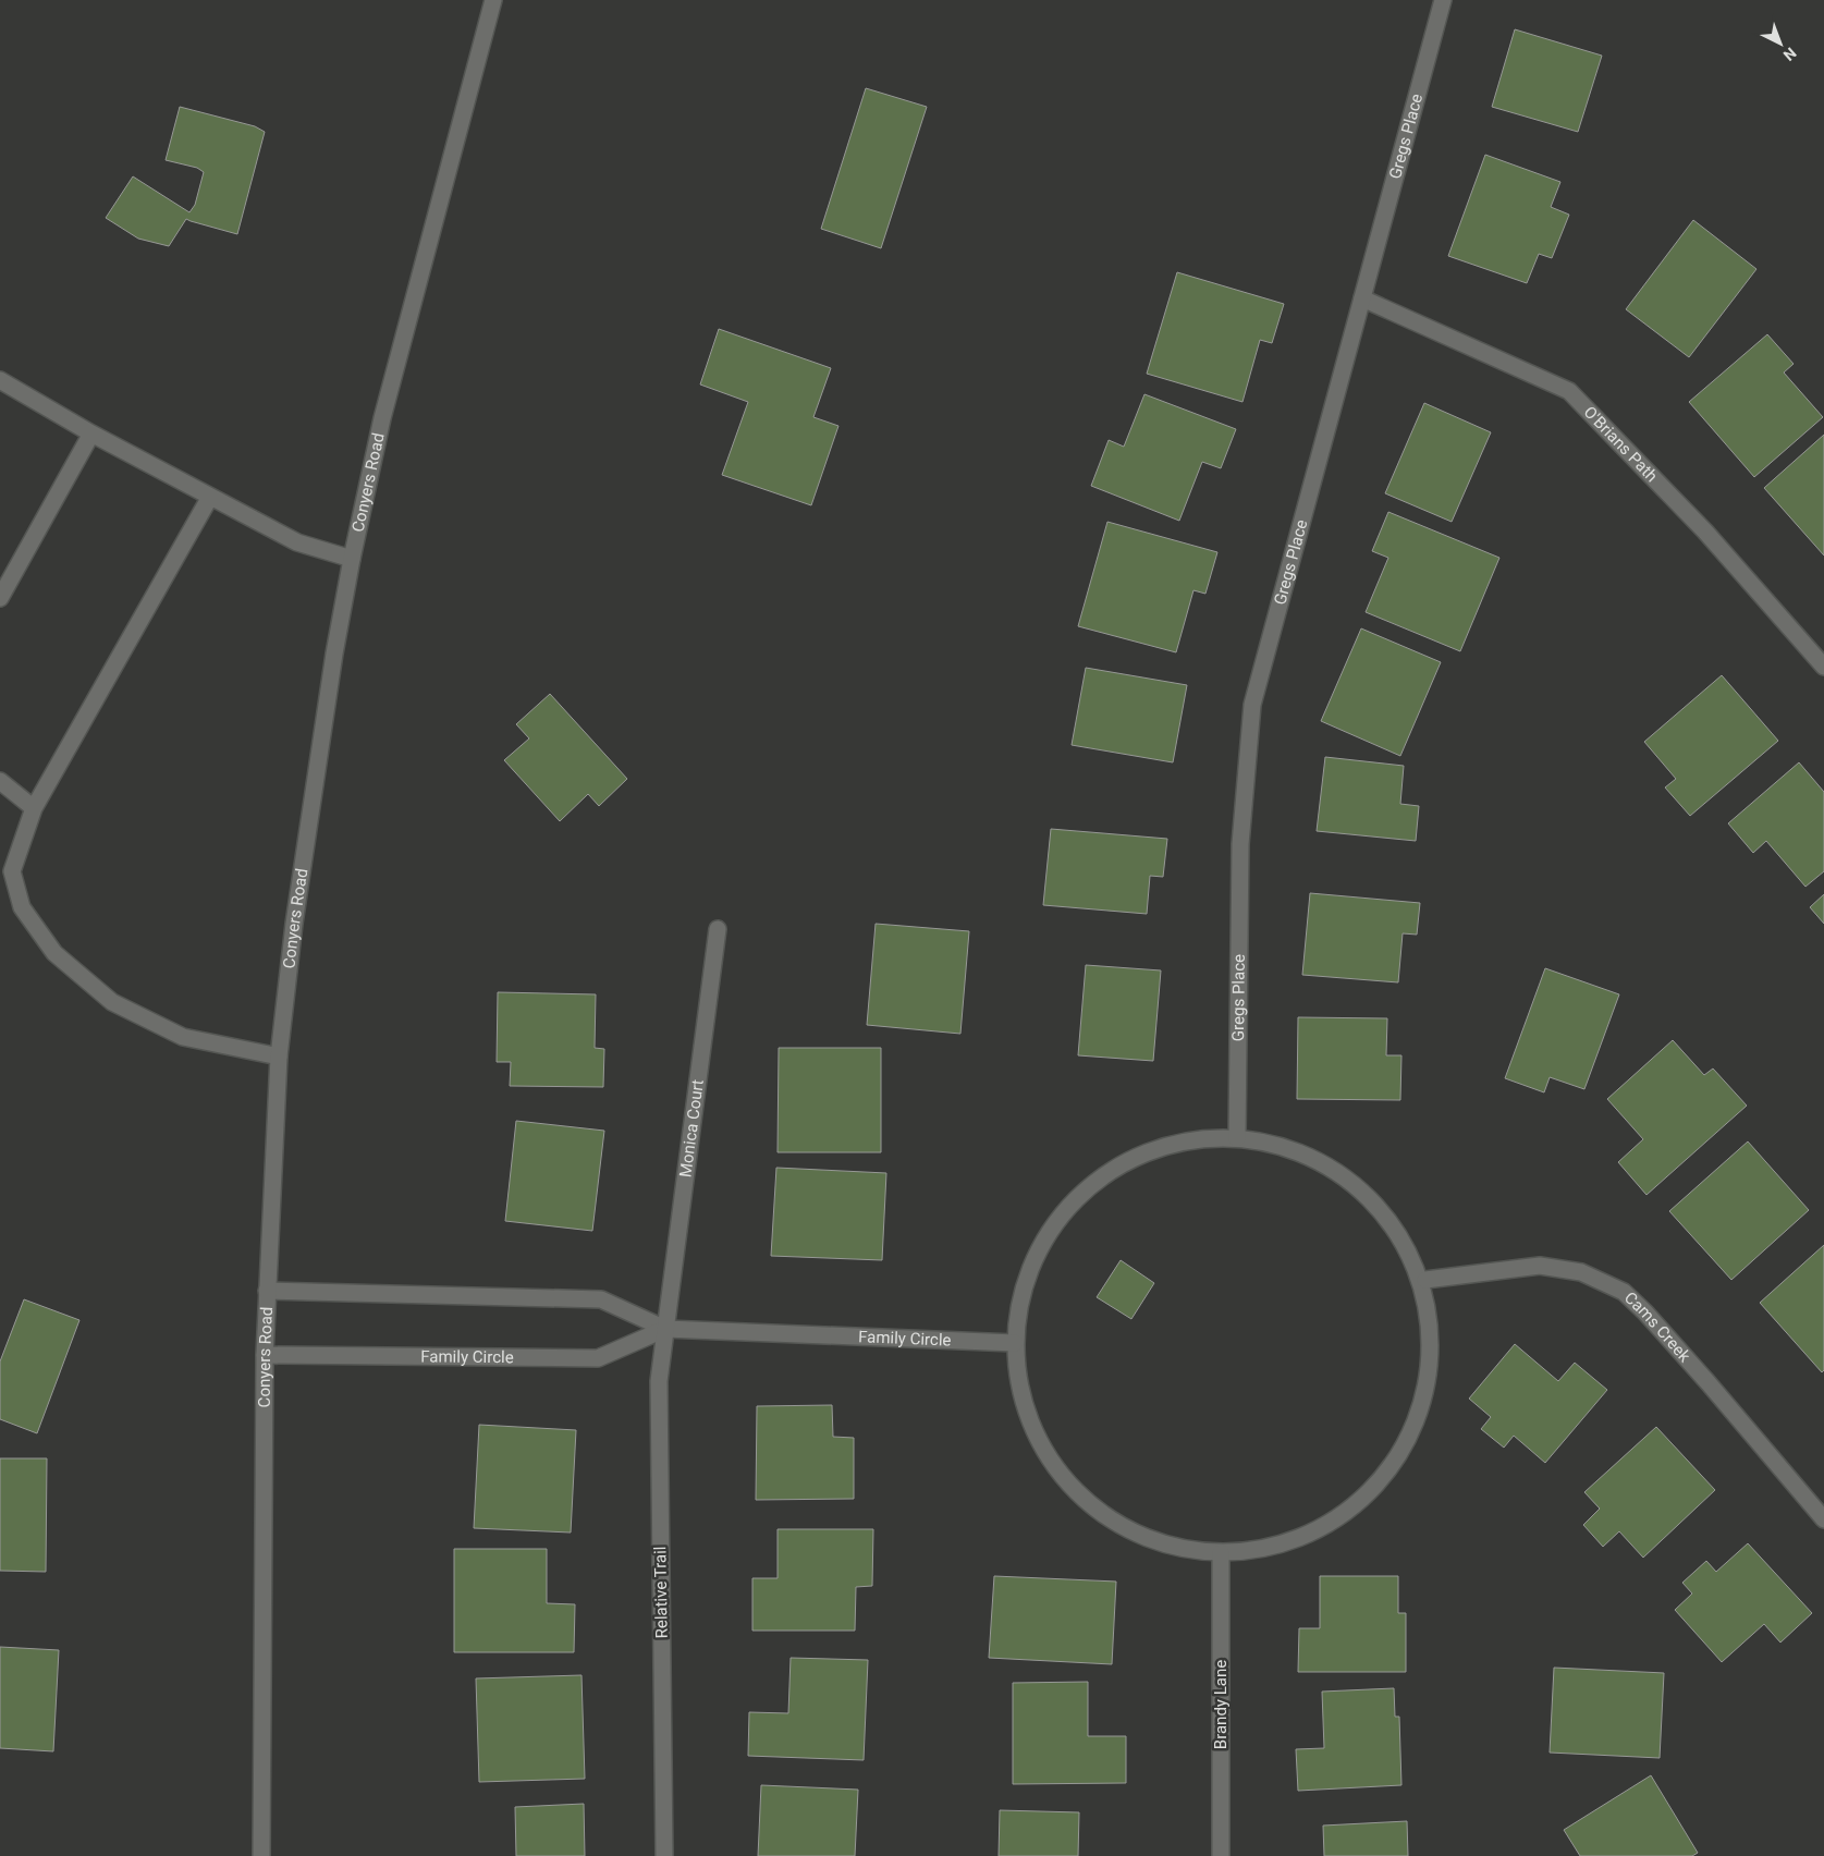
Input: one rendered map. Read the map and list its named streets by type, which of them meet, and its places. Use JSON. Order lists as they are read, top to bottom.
{
  "streets": {
    "street": [
      "Gregs Place",
      "O'Brians Path",
      "Conyers Road",
      "Monica Court",
      "Cams Creek",
      "Family Circle",
      "Relative Trail",
      "Brandy Lane"
    ]
  },
  "crossings": [
    ["Gregs Place", "O'Brians Path"],
    ["Conyers Road", "Family Circle"],
    ["Monica Court", "Family Circle"],
    ["Monica Court", "Relative Trail"],
    ["Family Circle", "Relative Trail"]
  ],
  "north": "bottom right"
}
